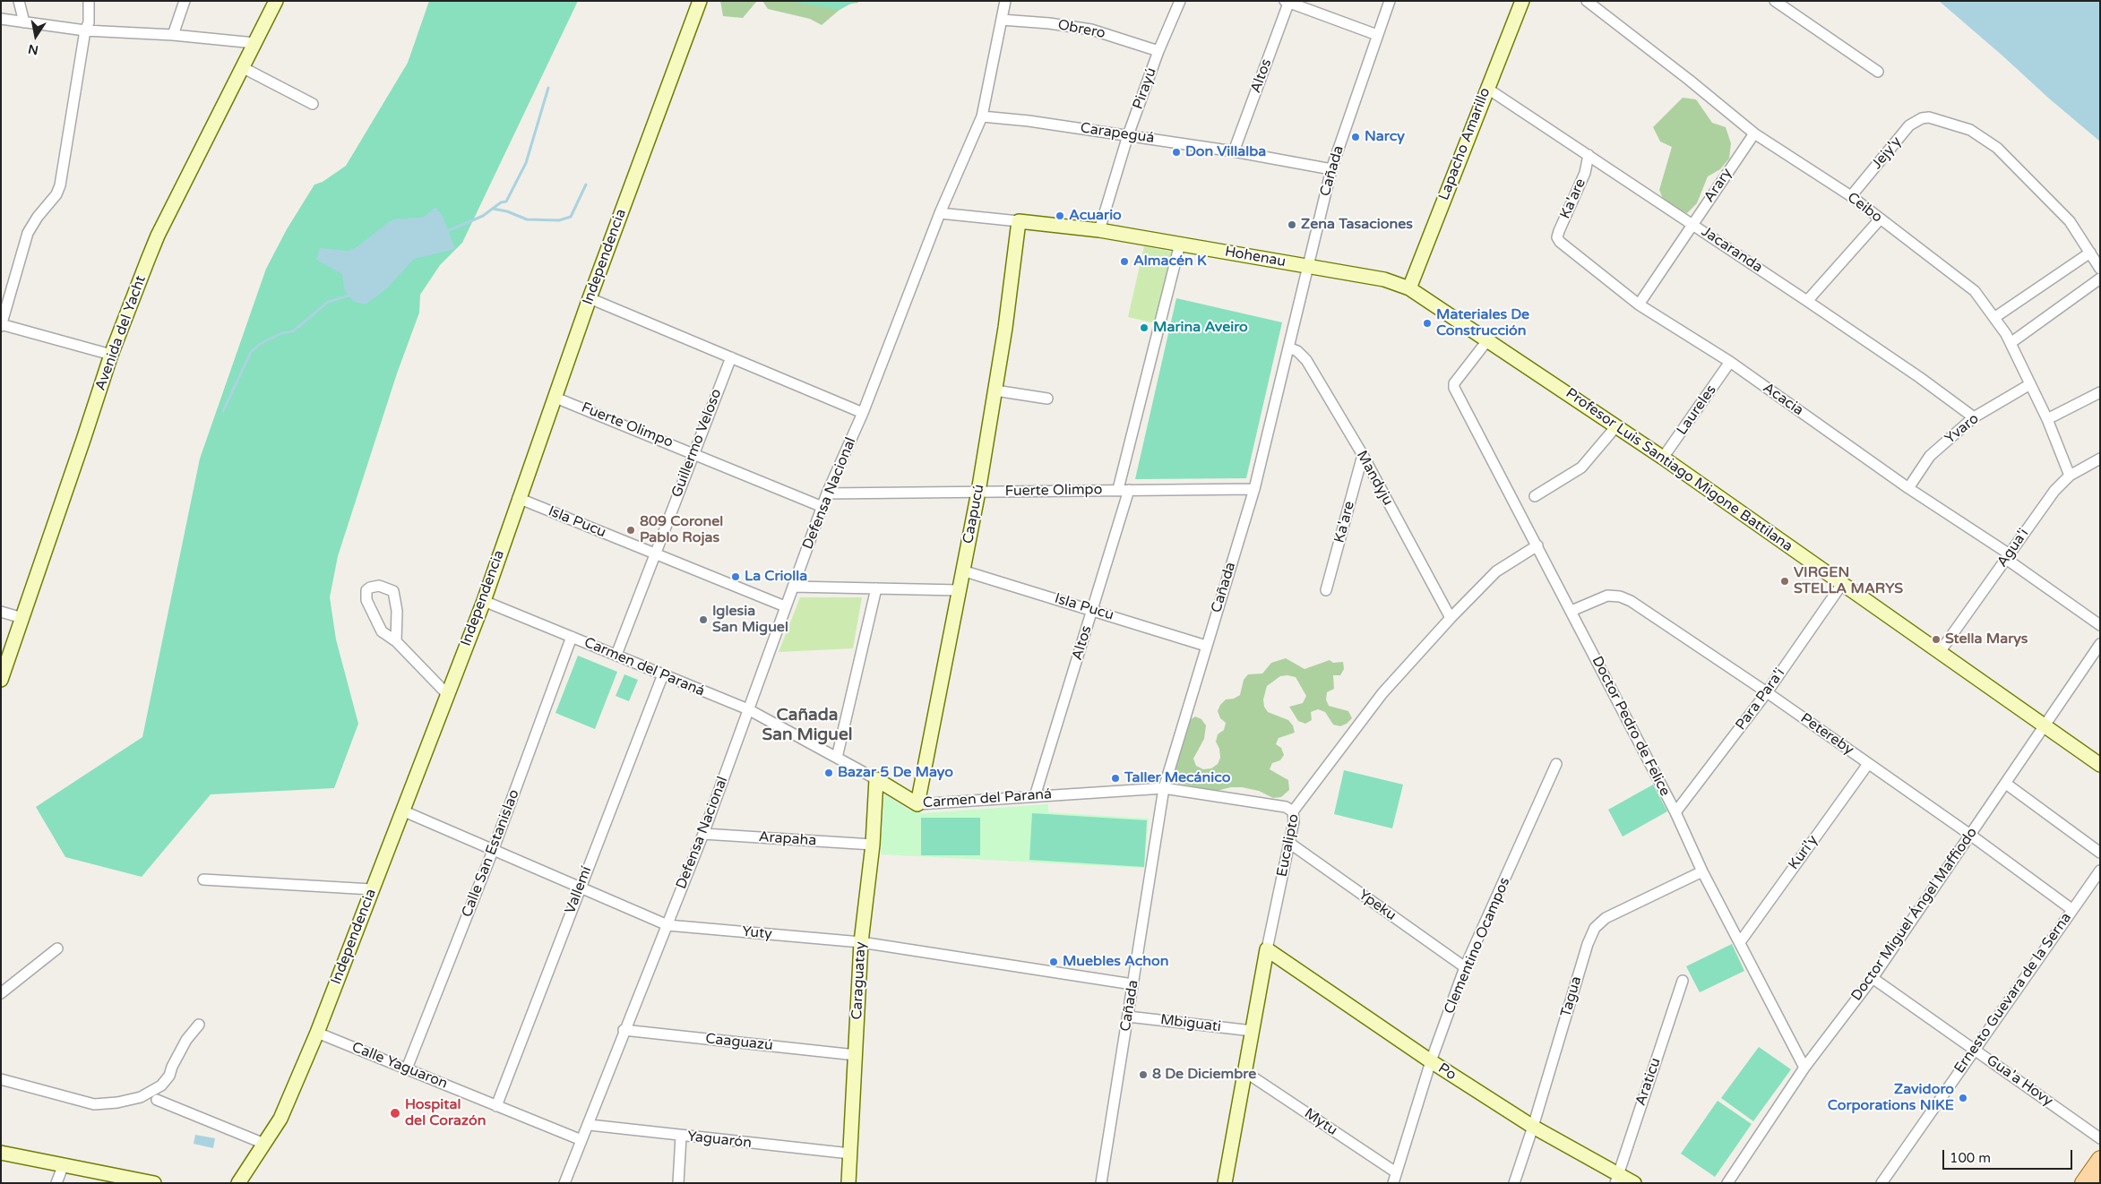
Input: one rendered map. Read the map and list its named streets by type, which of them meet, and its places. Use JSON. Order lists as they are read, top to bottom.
{
  "streets": {
    "street": [
      "Obrero",
      "Altos",
      "Pirayú",
      "Carapeguá",
      "Lapacho Amarillo",
      "Jejy'y",
      "Cañada",
      "Arary",
      "Ka'are",
      "Ceibo",
      "Jacaranda",
      "Independencia",
      "Hohenau",
      "Avenida del Yacht",
      "Acacia",
      "Laureles",
      "Fuerte Olimpo",
      "Yvaro",
      "Guillermo Veloso",
      "Profesor Luis Santiago Migone Battilana",
      "Mandyju",
      "Defensa Nacional",
      "Caapucú",
      "Isla Pucu",
      "Agua'i",
      "Carmen del Paraná",
      "Para Para'i",
      "Doctor Pedro de Felice",
      "Petereby",
      "Arapaha",
      "Eucalipto",
      "Kuri'y",
      "Calle San Estanislao",
      "Vallemí",
      "Ypeku",
      "Doctor Miguel Ángel Maffiodo",
      "Yuty",
      "Clementino Ocampos",
      "Caraguatay",
      "Ernesto Guevara de la Serna",
      "Tagua",
      "Mbiguati",
      "Caaguazú",
      "Calle Yaguaron",
      "Po",
      "Gua'a Hovy",
      "Araticu",
      "Mytu",
      "Yaguarón"
    ]
  },
  "crossings": [
    ["Obrero", "Pirayú"],
    ["Obrero", "Defensa Nacional"],
    ["Altos", "Carapeguá"],
    ["Altos", "Fuerte Olimpo"],
    ["Altos", "Isla Pucu"],
    ["Altos", "Carmen del Paraná"],
    ["Pirayú", "Carapeguá"],
    ["Pirayú", "Hohenau"],
    ["Carapeguá", "Cañada"],
    ["Carapeguá", "Defensa Nacional"],
    ["Lapacho Amarillo", "Jacaranda"],
    ["Lapacho Amarillo", "Hohenau"],
    ["Lapacho Amarillo", "Profesor Luis Santiago Migone Battilana"],
    ["Jejy'y", "Ceibo"],
    ["Cañada", "Hohenau"],
    ["Cañada", "Fuerte Olimpo"],
    ["Cañada", "Mandyju"],
    ["Cañada", "Isla Pucu"],
    ["Cañada", "Carmen del Paraná"],
    ["Cañada", "Yuty"],
    ["Cañada", "Mbiguati"],
    ["Arary", "Ceibo"],
    ["Arary", "Jacaranda"],
    ["Arary", "Acacia"],
    ["Ka'are", "Jacaranda"],
    ["Ka'are", "Acacia"],
    ["Ka'are", "Mandyju"],
    ["Ceibo", "Yvaro"],
    ["Ceibo", "Agua'i"],
    ["Jacaranda", "Yvaro"],
    ["Independencia", "Fuerte Olimpo"],
    ["Independencia", "Isla Pucu"],
    ["Independencia", "Carmen del Paraná"],
    ["Independencia", "Yuty"],
    ["Independencia", "Calle Yaguaron"],
    ["Hohenau", "Profesor Luis Santiago Migone Battilana"],
    ["Hohenau", "Defensa Nacional"],
    ["Hohenau", "Caapucú"],
    ["Acacia", "Laureles"],
    ["Acacia", "Yvaro"],
    ["Acacia", "Agua'i"],
    ["Laureles", "Profesor Luis Santiago Migone Battilana"],
    ["Fuerte Olimpo", "Guillermo Veloso"],
    ["Fuerte Olimpo", "Defensa Nacional"],
    ["Fuerte Olimpo", "Caapucú"],
    ["Guillermo Veloso", "Isla Pucu"],
    ["Guillermo Veloso", "Carmen del Paraná"],
    ["Profesor Luis Santiago Migone Battilana", "Agua'i"],
    ["Profesor Luis Santiago Migone Battilana", "Para Para'i"],
    ["Profesor Luis Santiago Migone Battilana", "Doctor Pedro de Felice"],
    ["Profesor Luis Santiago Migone Battilana", "Doctor Miguel Ángel Maffiodo"],
    ["Mandyju", "Eucalipto"],
    ["Defensa Nacional", "Isla Pucu"],
    ["Defensa Nacional", "Carmen del Paraná"],
    ["Defensa Nacional", "Arapaha"],
    ["Defensa Nacional", "Yuty"],
    ["Defensa Nacional", "Caaguazú"],
    ["Defensa Nacional", "Calle Yaguaron"],
    ["Defensa Nacional", "Yaguarón"],
    ["Caapucú", "Isla Pucu"],
    ["Caapucú", "Carmen del Paraná"],
    ["Carmen del Paraná", "Eucalipto"],
    ["Carmen del Paraná", "Calle San Estanislao"],
    ["Carmen del Paraná", "Vallemí"],
    ["Carmen del Paraná", "Caraguatay"],
    ["Para Para'i", "Doctor Pedro de Felice"],
    ["Para Para'i", "Petereby"],
    ["Doctor Pedro de Felice", "Petereby"],
    ["Doctor Pedro de Felice", "Eucalipto"],
    ["Doctor Pedro de Felice", "Kuri'y"],
    ["Doctor Pedro de Felice", "Doctor Miguel Ángel Maffiodo"],
    ["Doctor Pedro de Felice", "Tagua"],
    ["Petereby", "Kuri'y"],
    ["Petereby", "Doctor Miguel Ángel Maffiodo"],
    ["Petereby", "Ernesto Guevara de la Serna"],
    ["Arapaha", "Caraguatay"],
    ["Eucalipto", "Ypeku"],
    ["Eucalipto", "Mbiguati"],
    ["Eucalipto", "Po"],
    ["Eucalipto", "Mytu"],
    ["Calle San Estanislao", "Yuty"],
    ["Calle San Estanislao", "Calle Yaguaron"],
    ["Vallemí", "Yuty"],
    ["Vallemí", "Calle Yaguaron"],
    ["Ypeku", "Clementino Ocampos"],
    ["Doctor Miguel Ángel Maffiodo", "Gua'a Hovy"],
    ["Yuty", "Caraguatay"],
    ["Clementino Ocampos", "Po"],
    ["Clementino Ocampos", "Mytu"],
    ["Caraguatay", "Caaguazú"],
    ["Caraguatay", "Yaguarón"],
    ["Ernesto Guevara de la Serna", "Gua'a Hovy"],
    ["Tagua", "Po"],
    ["Po", "Araticu"]
  ],
  "districts": ["Cañada San Miguel"],
  "places": [
    "Narcy",
    "Don Villalba",
    "Acuario",
    "Zena Tasaciones",
    "Almacén K",
    "Materiales De Construcción",
    "Marina Aveiro",
    "809 Coronel Pablo Rojas",
    "La Criolla",
    "VIRGEN STELLA MARYS",
    "Iglesia San Miguel",
    "Stella Marys",
    "Bazar 5 De Mayo",
    "Taller Mecánico",
    "Muebles Achon",
    "8 De Diciembre",
    "Zavidoro Corporations NIKE",
    "Hospital del Corazón"
  ],
  "scale_bar": "100 m",
  "north": "bottom"
}
